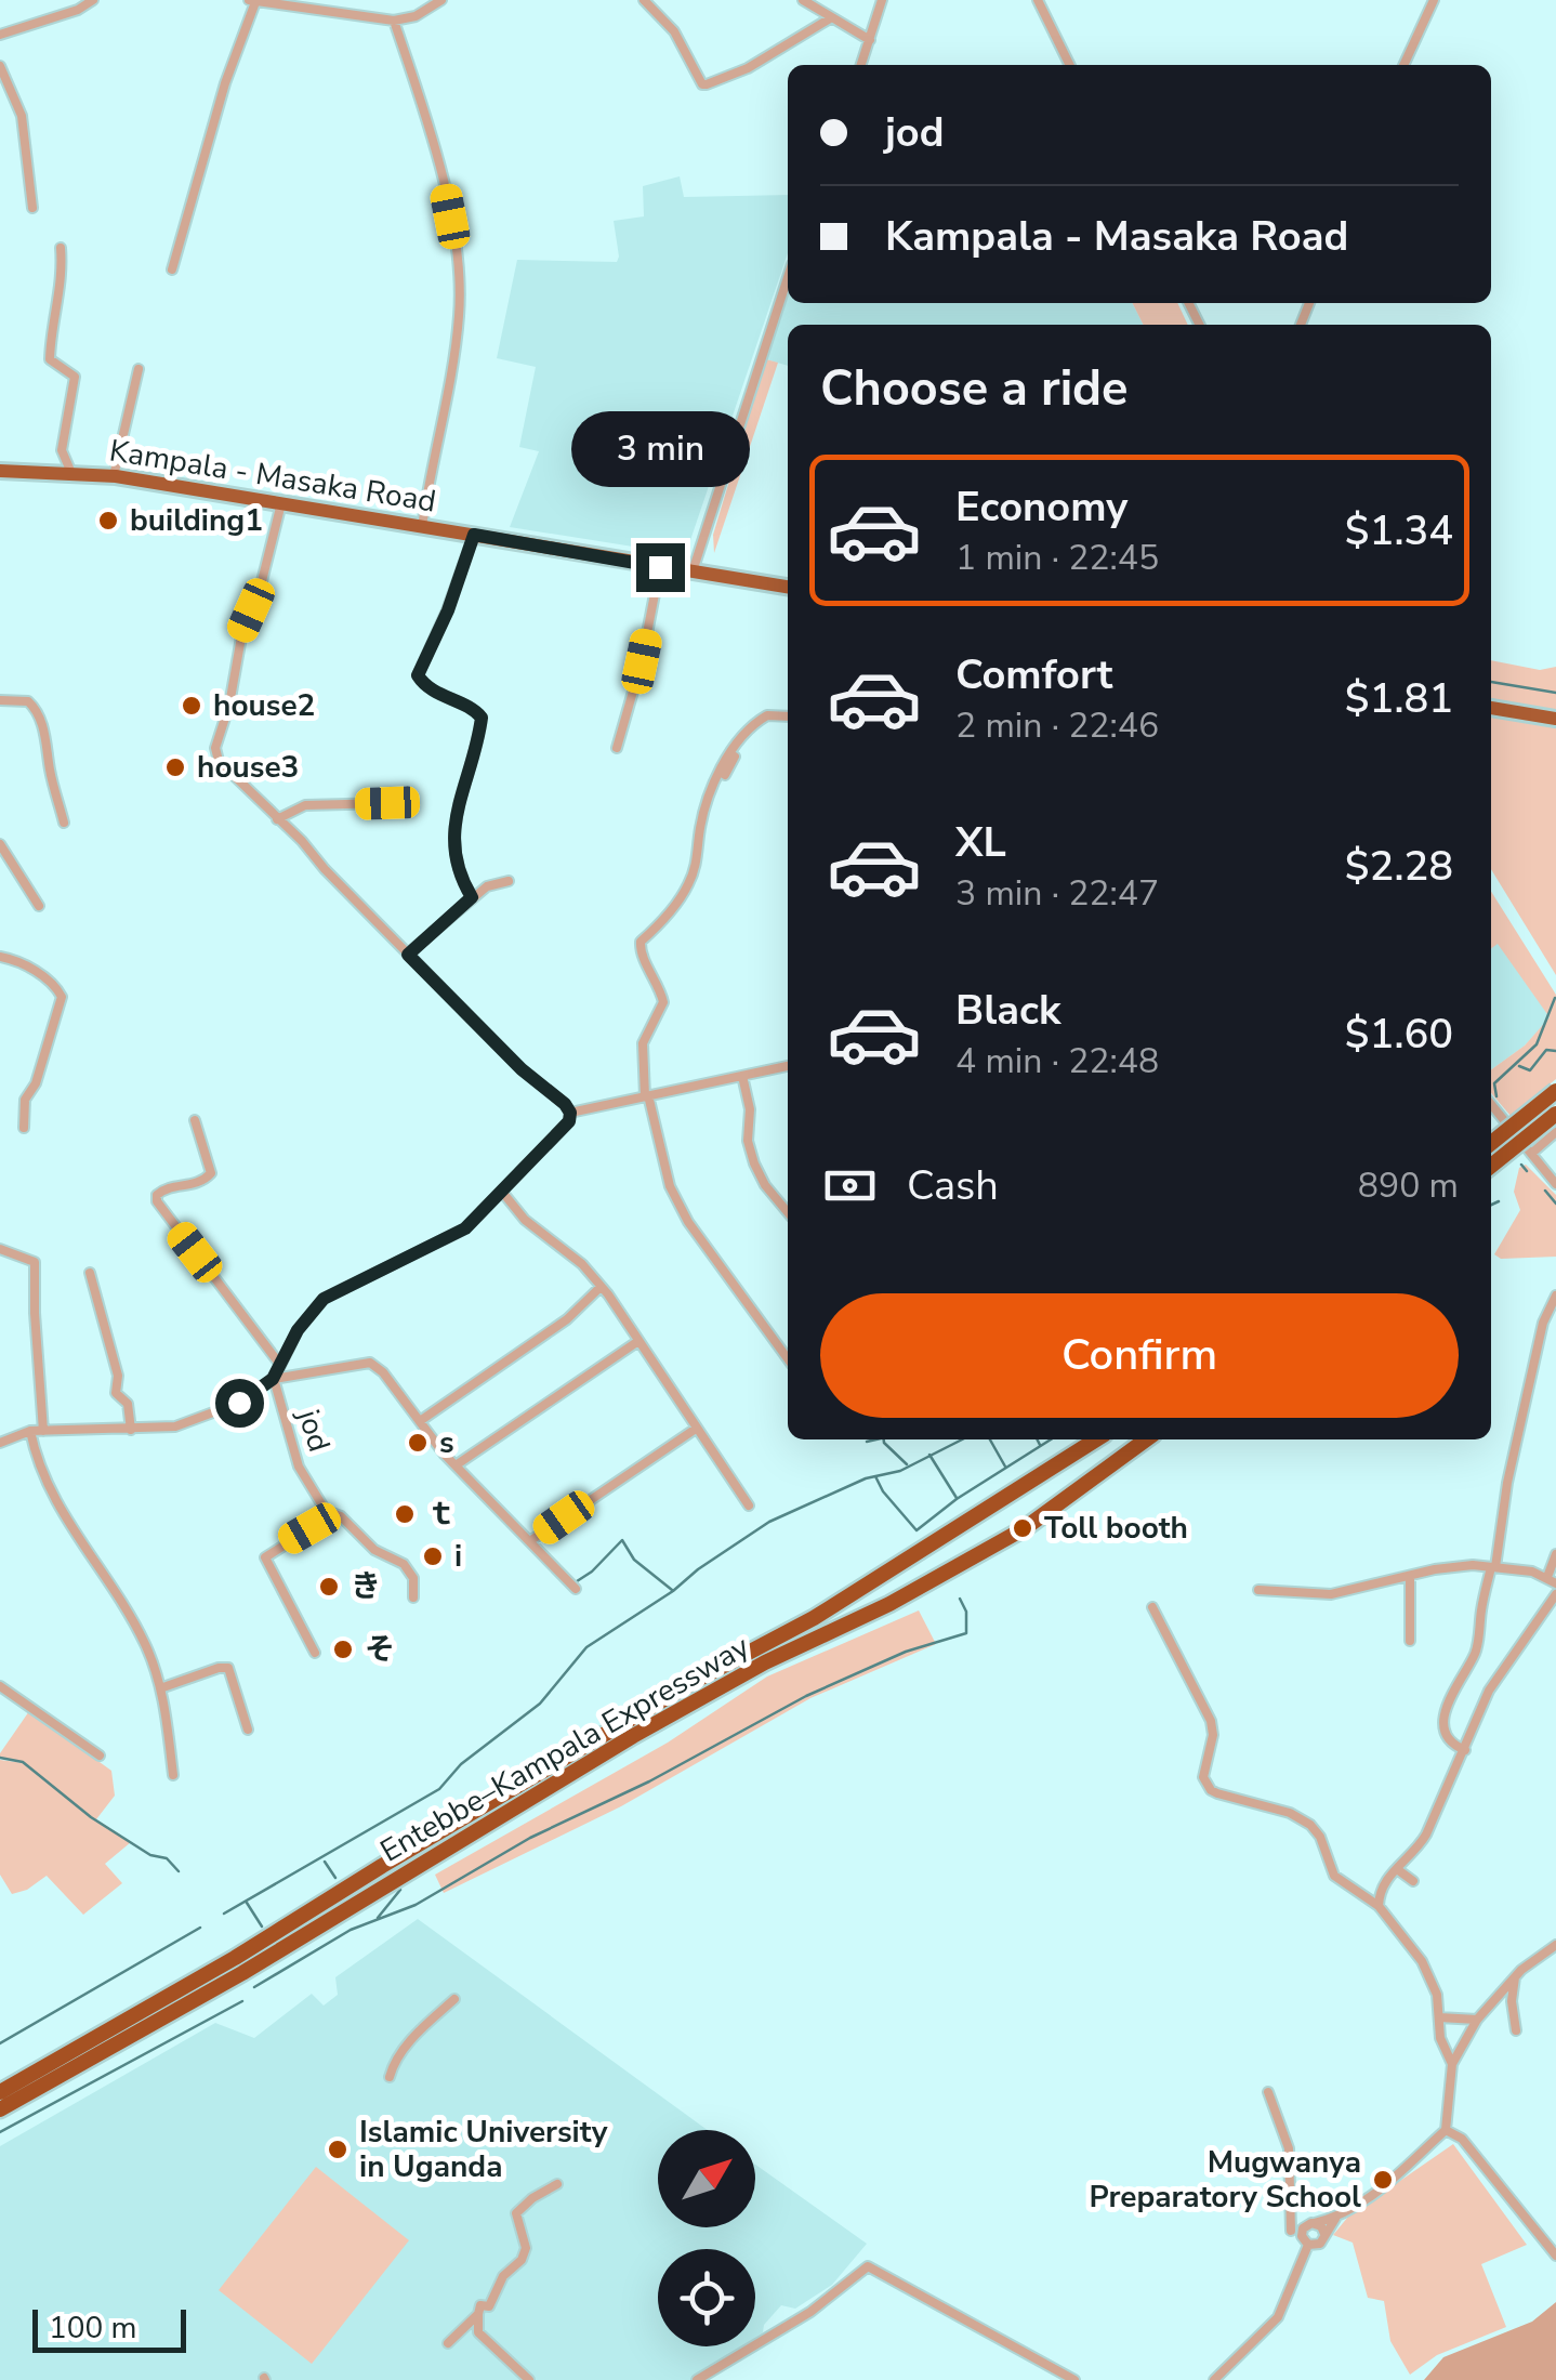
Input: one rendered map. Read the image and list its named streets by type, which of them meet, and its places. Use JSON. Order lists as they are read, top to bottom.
{
  "streets": {
    "highway": ["Kampala - Masaka Road", "Entebbe–Kampala Expressway"],
    "street": ["jod"]
  },
  "places": [
    "building1",
    "house2",
    "house3",
    "s",
    "ｔ",
    "Toll booth",
    "i",
    "き",
    "そ",
    "Islamic University in Uganda",
    "Mugwanya Preparatory School"
  ],
  "scale_bar": "100 m",
  "north": "top right",
  "page": {
    "banner": ["jod", "Kampala - Masaka Road"],
    "heading": "Choose a ride",
    "bubble": "3 min",
    "list": [
      {
        "name": "Economy",
        "note": "1 min · 22:45",
        "value": "$1.34"
      },
      {
        "name": "Comfort",
        "note": "2 min · 22:46",
        "value": "$1.81"
      },
      {
        "name": "XL",
        "note": "3 min · 22:47",
        "value": "$2.28"
      },
      {
        "name": "Black",
        "note": "4 min · 22:48",
        "value": "$1.60"
      }
    ],
    "pay": ["Cash", "890 m"],
    "buttons": "Confirm",
    "scale": "100 m"
  }
}
